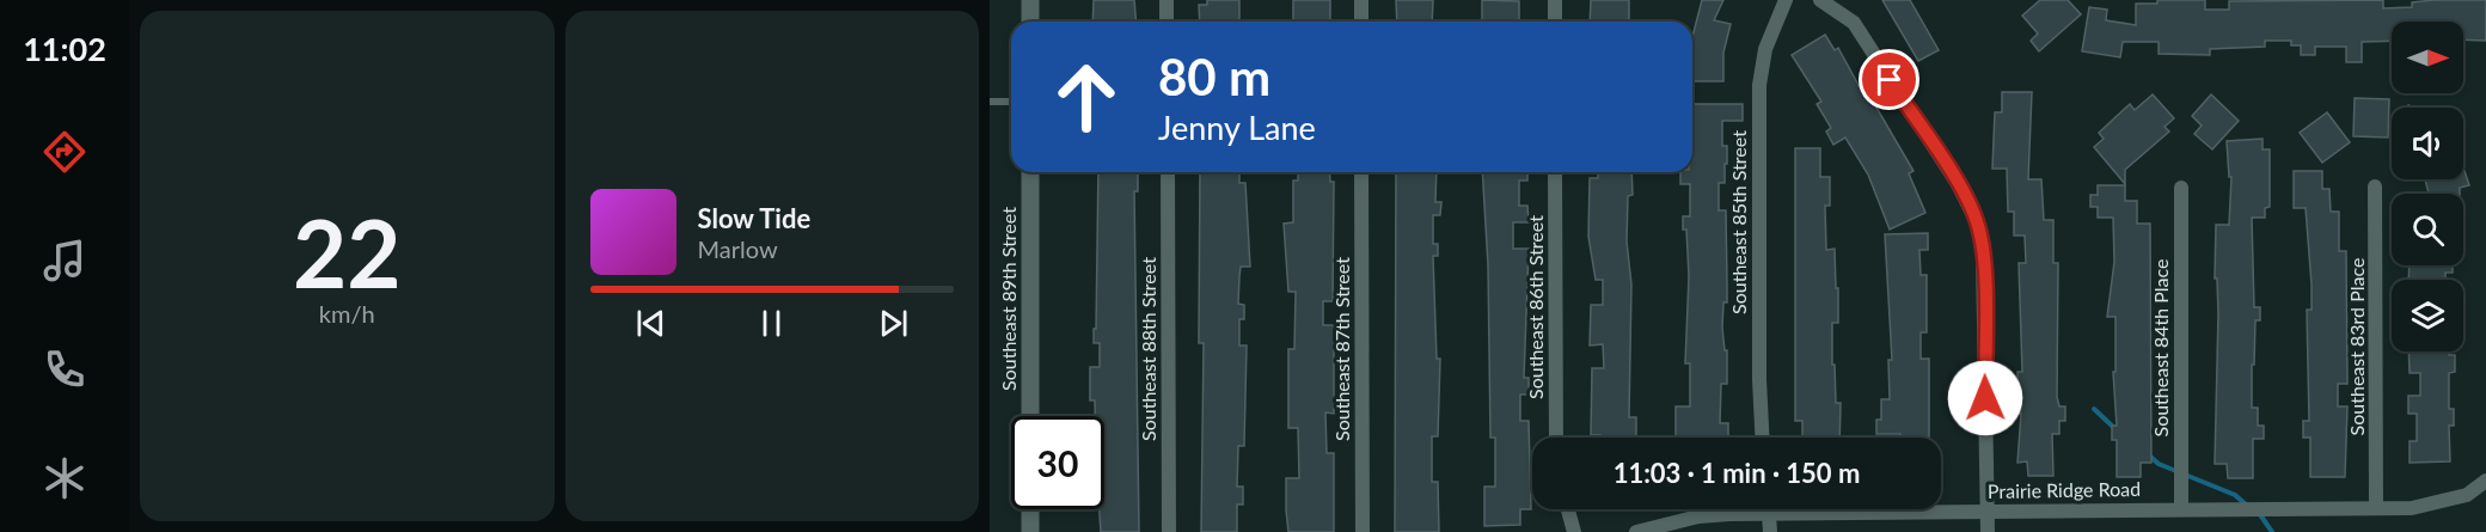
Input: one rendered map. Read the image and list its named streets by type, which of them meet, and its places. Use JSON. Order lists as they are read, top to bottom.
{
  "streets": {
    "street": [
      "Southeast 85th Street",
      "Southeast 89th Street",
      "Southeast 86th Street",
      "Southeast 83rd Place",
      "Southeast 84th Place",
      "Southeast 88th Street",
      "Southeast 87th Street",
      "Prairie Ridge Road"
    ]
  },
  "crossings": [
    ["Southeast 83rd Place", "Prairie Ridge Road"],
    ["Southeast 84th Place", "Prairie Ridge Road"]
  ],
  "north": "right",
  "page": {
    "tabs": "11:02",
    "tile": ["22", "km/h"],
    "turn": ["80 m", "Jenny Lane"],
    "song": ["Slow Tide", "Marlow"],
    "limit": "30",
    "trip": "11:03 · 1 min · 150 m"
  }
}
